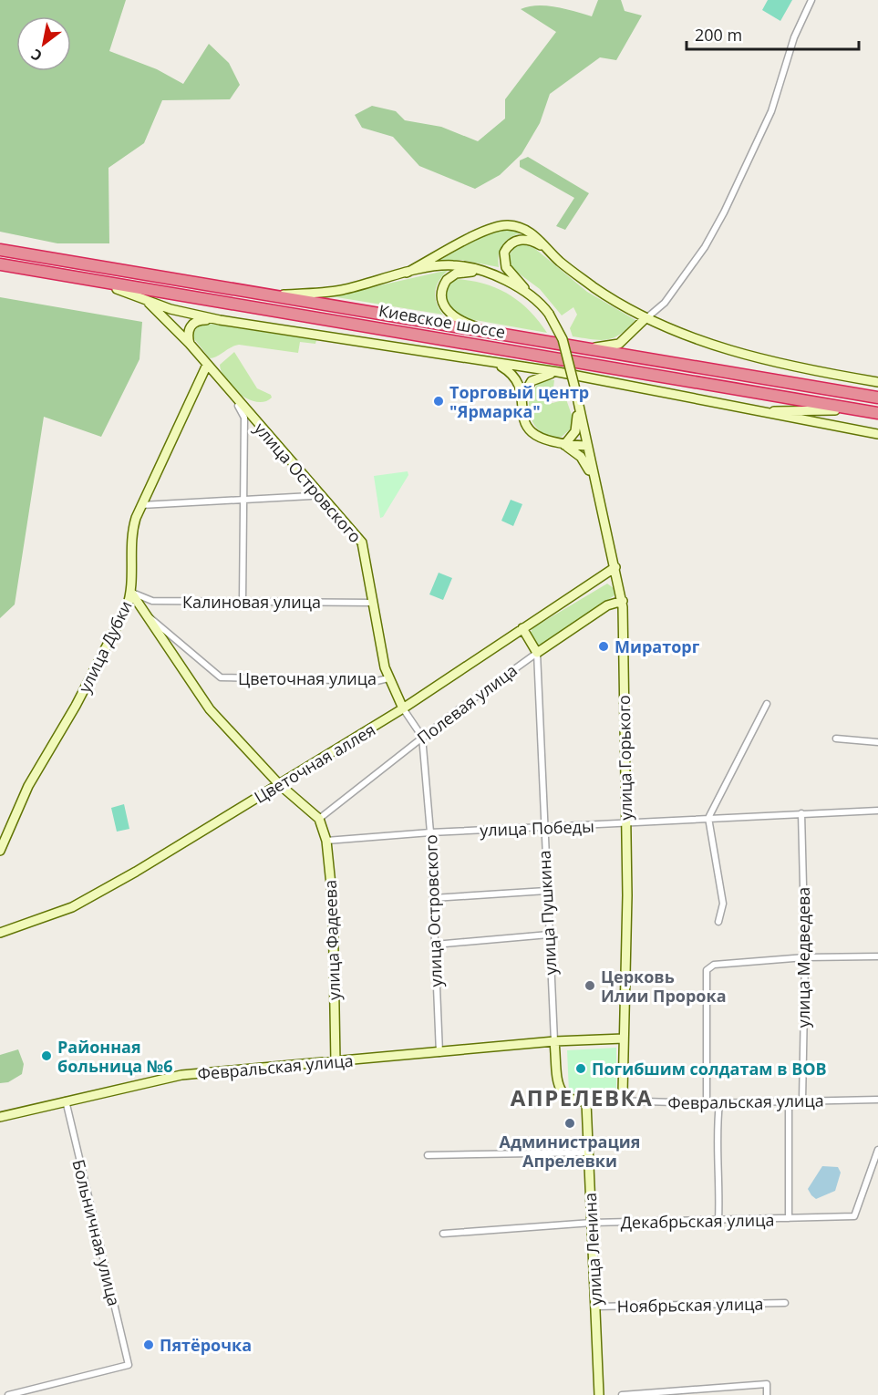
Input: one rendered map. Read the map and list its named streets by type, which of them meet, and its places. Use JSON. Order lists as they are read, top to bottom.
{
  "streets": {
    "highway": ["Киевское шоссе"],
    "main road": [
      "улица Островского",
      "улица Дубки",
      "Полевая улица",
      "улица Горького",
      "Цветочная аллея",
      "улица Фадеева",
      "Февральская улица",
      "улица Ленина"
    ],
    "street": [
      "Калиновая улица",
      "Цветочная улица",
      "улица Победы",
      "улица Пушкина",
      "улица Медведева",
      "Декабрьская улица",
      "Больничная улица",
      "Ноябрьская улица"
    ]
  },
  "crossings": [
    ["улица Островского", "Калиновая улица"],
    ["улица Островского", "улица Дубки"],
    ["улица Островского", "Цветочная улица"],
    ["улица Островского", "Полевая улица"],
    ["улица Островского", "Цветочная аллея"],
    ["улица Островского", "улица Победы"],
    ["улица Островского", "Февральская улица"],
    ["Калиновая улица", "улица Дубки"],
    ["Полевая улица", "улица Горького"],
    ["Полевая улица", "улица Пушкина"],
    ["Полевая улица", "улица Фадеева"],
    ["улица Горького", "Цветочная аллея"],
    ["улица Горького", "улица Победы"],
    ["улица Горького", "Февральская улица"],
    ["улица Победы", "улица Пушкина"],
    ["улица Победы", "улица Фадеева"],
    ["улица Победы", "улица Медведева"],
    ["улица Пушкина", "Февральская улица"],
    ["улица Фадеева", "Февральская улица"],
    ["улица Медведева", "Февральская улица"],
    ["Февральская улица", "Больничная улица"],
    ["Декабрьская улица", "улица Ленина"],
    ["улица Ленина", "Ноябрьская улица"]
  ],
  "districts": ["АПРЕЛЕВКА"],
  "places": [
    "Торговый центр \"Ярмарка\"",
    "Мираторг",
    "Церковь Илии Пророка",
    "Районная больница №6",
    "Погибшим солдатам в ВОВ",
    "Администрация Апрелевки",
    "Пятёрочка"
  ],
  "scale_bar": "200 m",
  "north": "bottom left"
}
